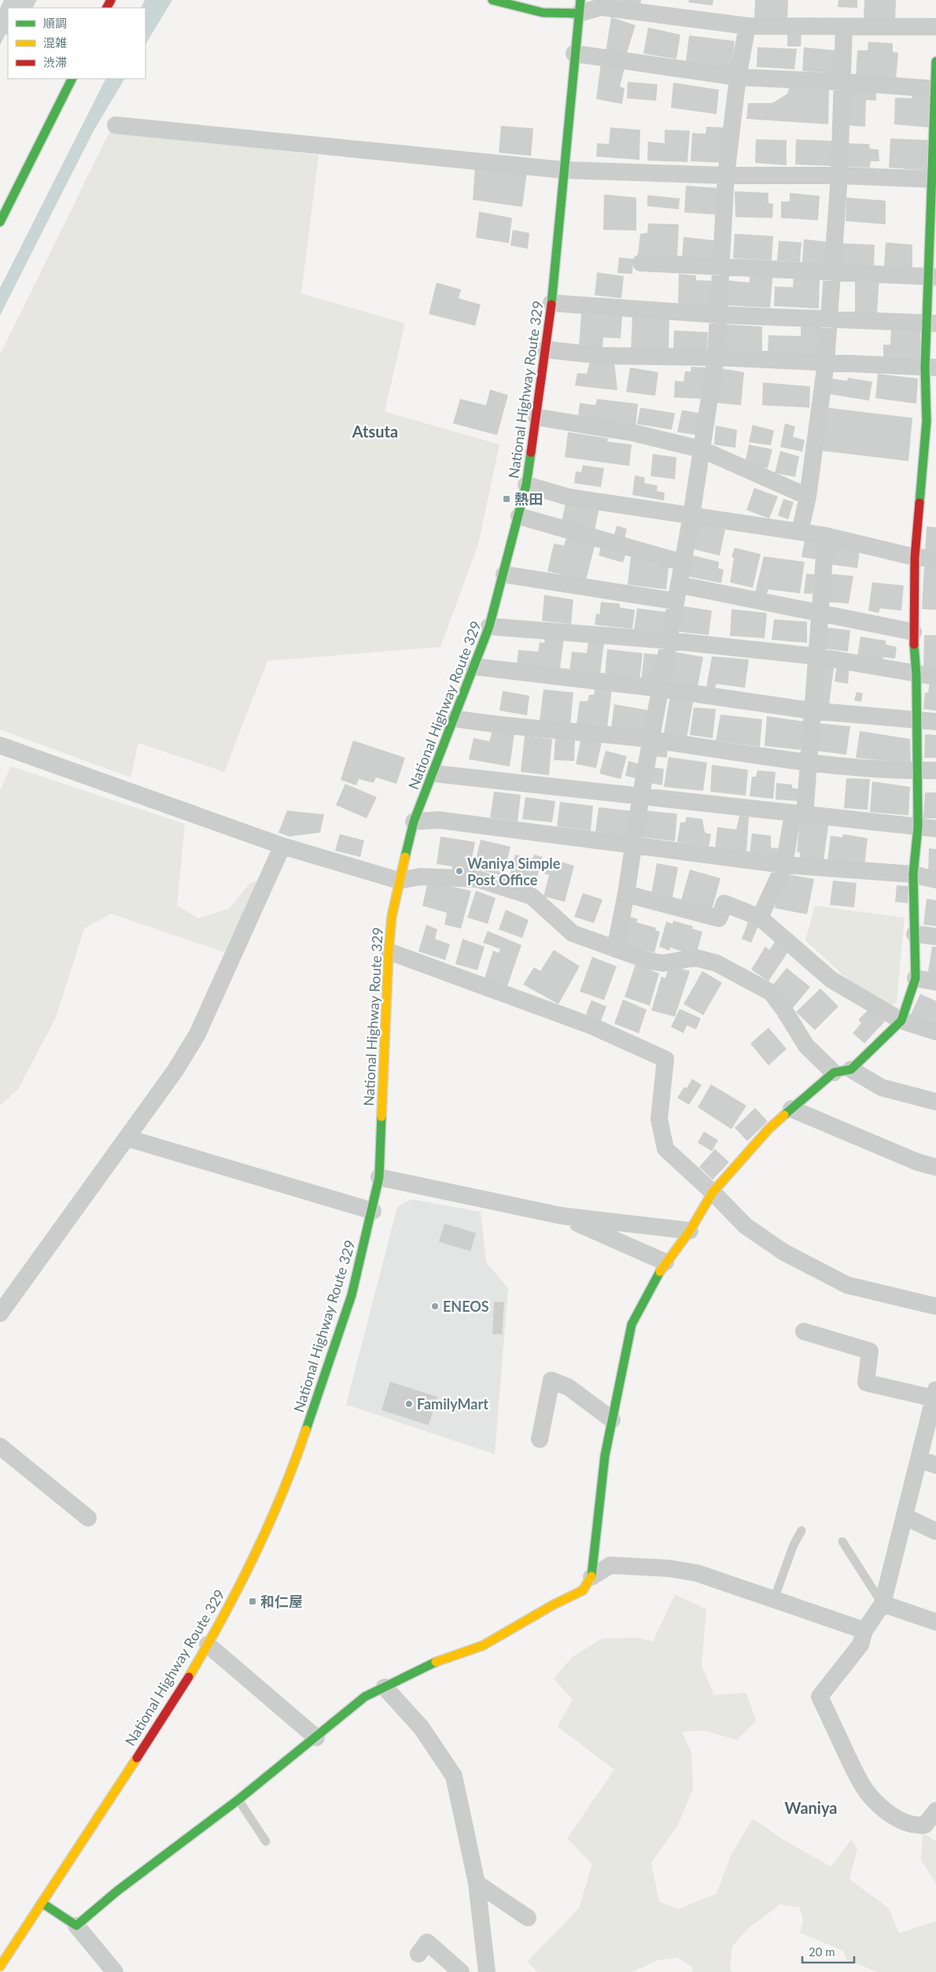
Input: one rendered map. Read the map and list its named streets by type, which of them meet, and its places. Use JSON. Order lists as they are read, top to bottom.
{
  "streets": {
    "main road": ["National Highway Route 329"]
  },
  "districts": ["Atsuta", "Waniya"],
  "places": {
    "transit": ["熱田", "和仁屋"],
    "other": ["Waniya Simple Post Office", "ENEOS", "FamilyMart"]
  },
  "legend": ["順調", "混雑", "渋滞"],
  "scale_bar": "20 m"
}
